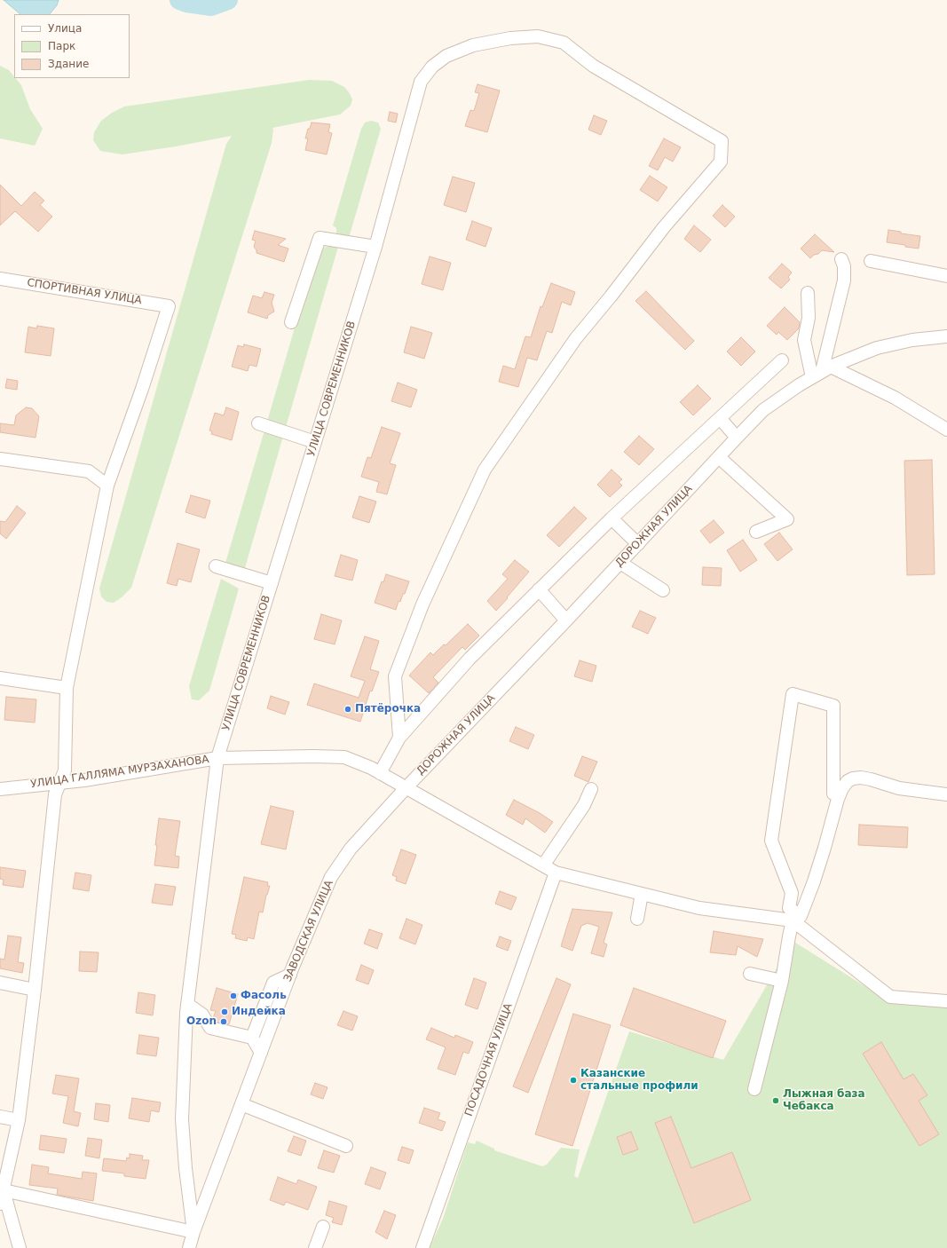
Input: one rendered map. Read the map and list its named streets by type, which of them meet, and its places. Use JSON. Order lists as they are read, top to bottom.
{
  "streets": {
    "street": [
      "СПОРТИВНАЯ УЛИЦА",
      "УЛИЦА СОВРЕМЕННИКОВ",
      "ДОРОЖНАЯ УЛИЦА",
      "УЛИЦА ГАЛЛЯМА МУРЗАХАНОВА",
      "ЗАВОДСКАЯ УЛИЦА",
      "ПОСАДОЧНАЯ УЛИЦА"
    ]
  },
  "crossings": [
    ["УЛИЦА СОВРЕМЕННИКОВ", "УЛИЦА ГАЛЛЯМА МУРЗАХАНОВА"],
    ["УЛИЦА СОВРЕМЕННИКОВ", "ЗАВОДСКАЯ УЛИЦА"],
    ["ДОРОЖНАЯ УЛИЦА", "УЛИЦА ГАЛЛЯМА МУРЗАХАНОВА"],
    ["ДОРОЖНАЯ УЛИЦА", "ЗАВОДСКАЯ УЛИЦА"],
    ["УЛИЦА ГАЛЛЯМА МУРЗАХАНОВА", "ЗАВОДСКАЯ УЛИЦА"],
    ["УЛИЦА ГАЛЛЯМА МУРЗАХАНОВА", "ПОСАДОЧНАЯ УЛИЦА"]
  ],
  "places": [
    "Пятёрочка",
    "Фасоль",
    "Индейка",
    "Ozon",
    "Казанские стальные профили",
    "Лыжная база Чебакса"
  ],
  "legend": ["Улица", "Парк", "Здание"]
}
